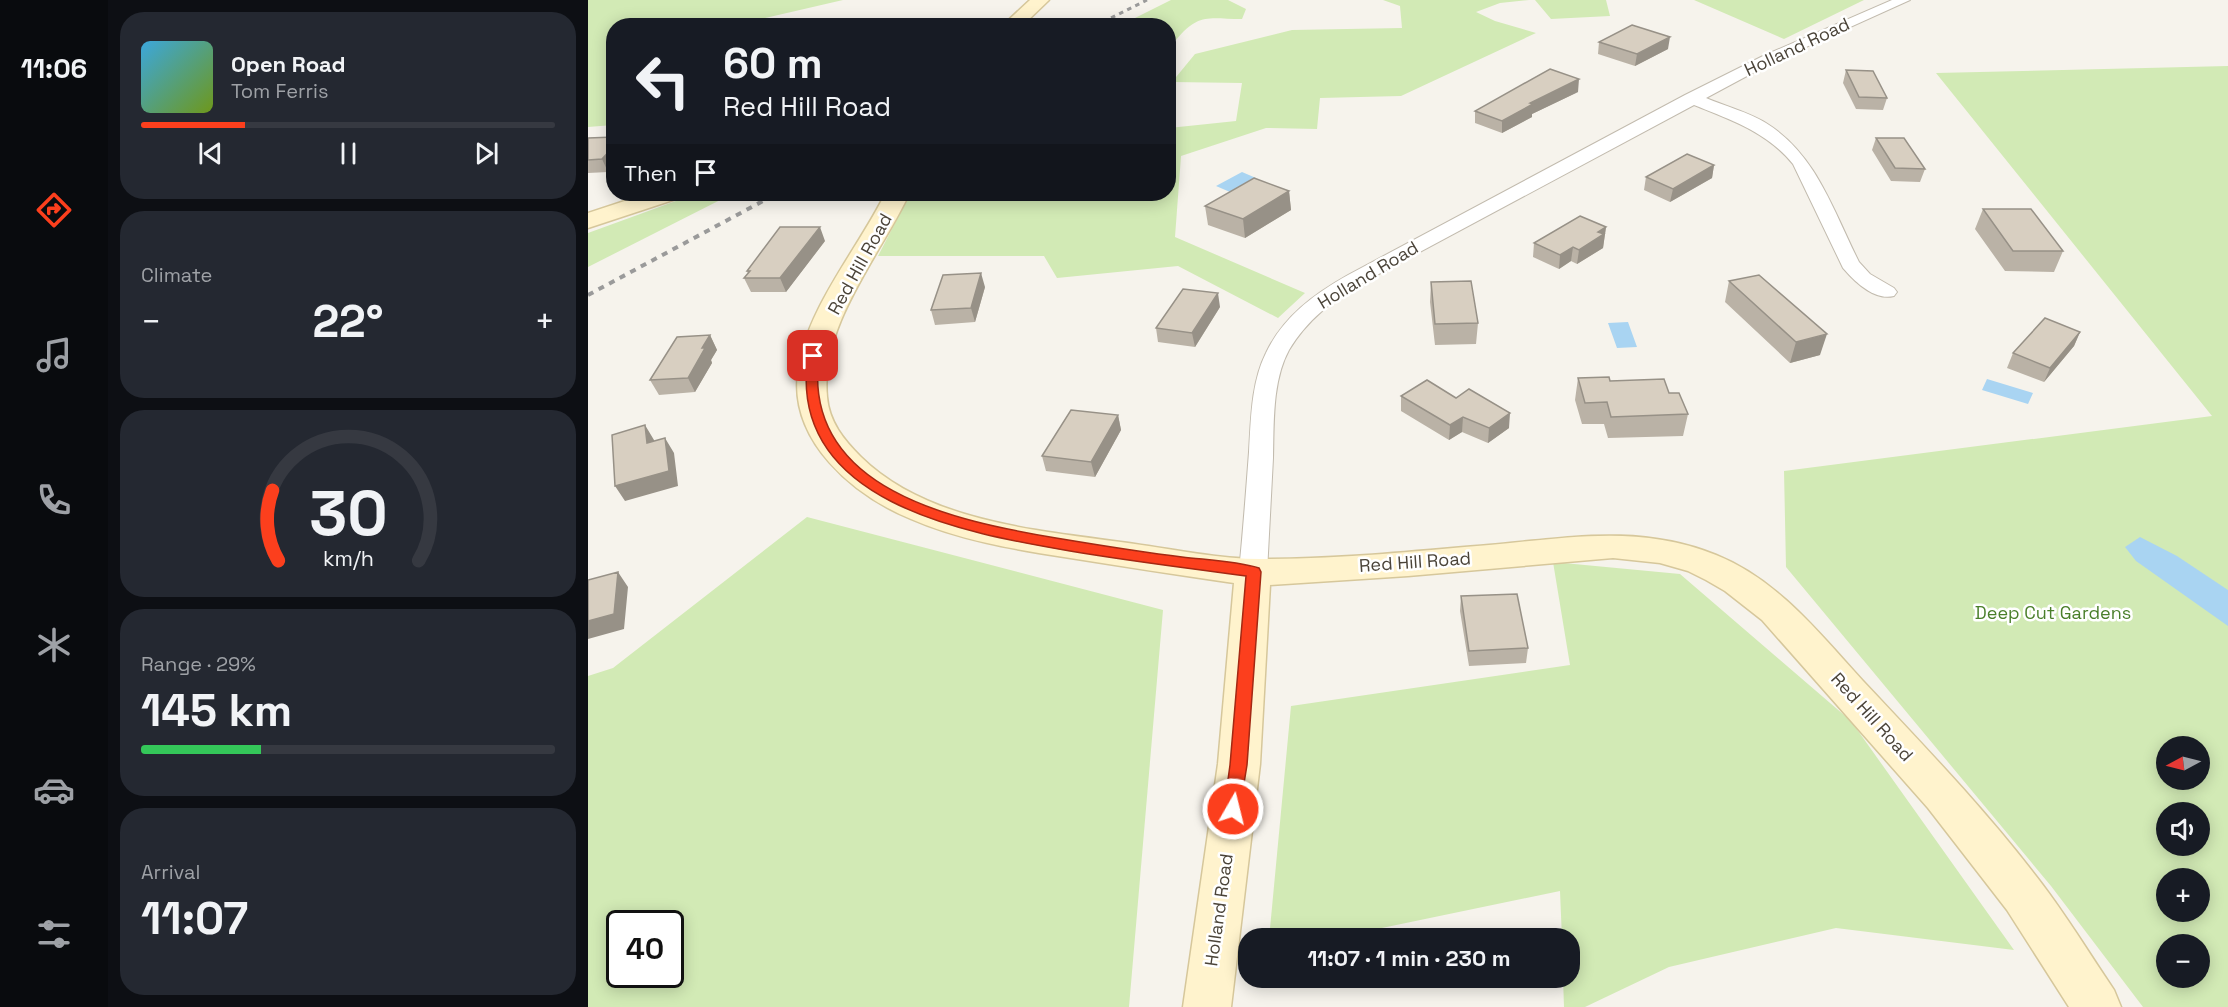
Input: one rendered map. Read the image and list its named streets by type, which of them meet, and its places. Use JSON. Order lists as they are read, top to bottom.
{
  "streets": {
    "street": ["Holland Road", "Red Hill Road"]
  },
  "crossings": [
    ["Holland Road", "Red Hill Road"]
  ],
  "parks": ["Deep Cut Gardens"],
  "north": "left",
  "page": {
    "tabs": "11:06",
    "turn": ["60 m", "Red Hill Road"],
    "song": ["Open Road", "Tom Ferris"],
    "then": "Then",
    "tile": [
      "Climate",
      ["Range · 29%", "145 km"],
      ["Arrival", "11:07"]
    ],
    "heat": ["−", "22°", "+"],
    "map_buttons": ["+", "−"],
    "limit": "40",
    "trip": "11:07 · 1 min · 230 m",
    "gauge": ["30", "km/h"]
  }
}
